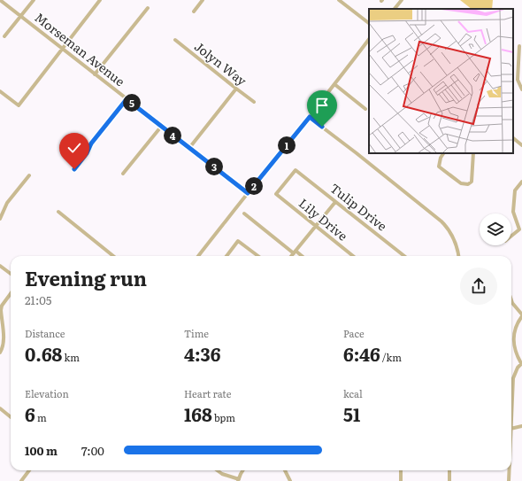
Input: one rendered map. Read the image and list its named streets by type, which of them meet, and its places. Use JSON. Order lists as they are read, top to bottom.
{
  "streets": {
    "street": [
      "Morseman Avenue",
      "Jolyn Way",
      "Tulip Drive",
      "Lily Drive"
    ]
  },
  "crossings": [
    ["Tulip Drive", "Lily Drive"]
  ],
  "page": {
    "pins": [
      "5",
      "4",
      "1",
      "3",
      "2"
    ],
    "heading": ["Evening run", "21:05"],
    "stats": [
      ["Distance", "0.68 km"],
      ["Time", "4:36"],
      ["Pace", "6:46 /km"],
      ["Elevation", "6 m"],
      ["Heart rate", "168 bpm"],
      ["kcal", "51"]
    ],
    "list": [
      {
        "name": "100 m",
        "note": "7:00"
      }
    ]
  }
}
